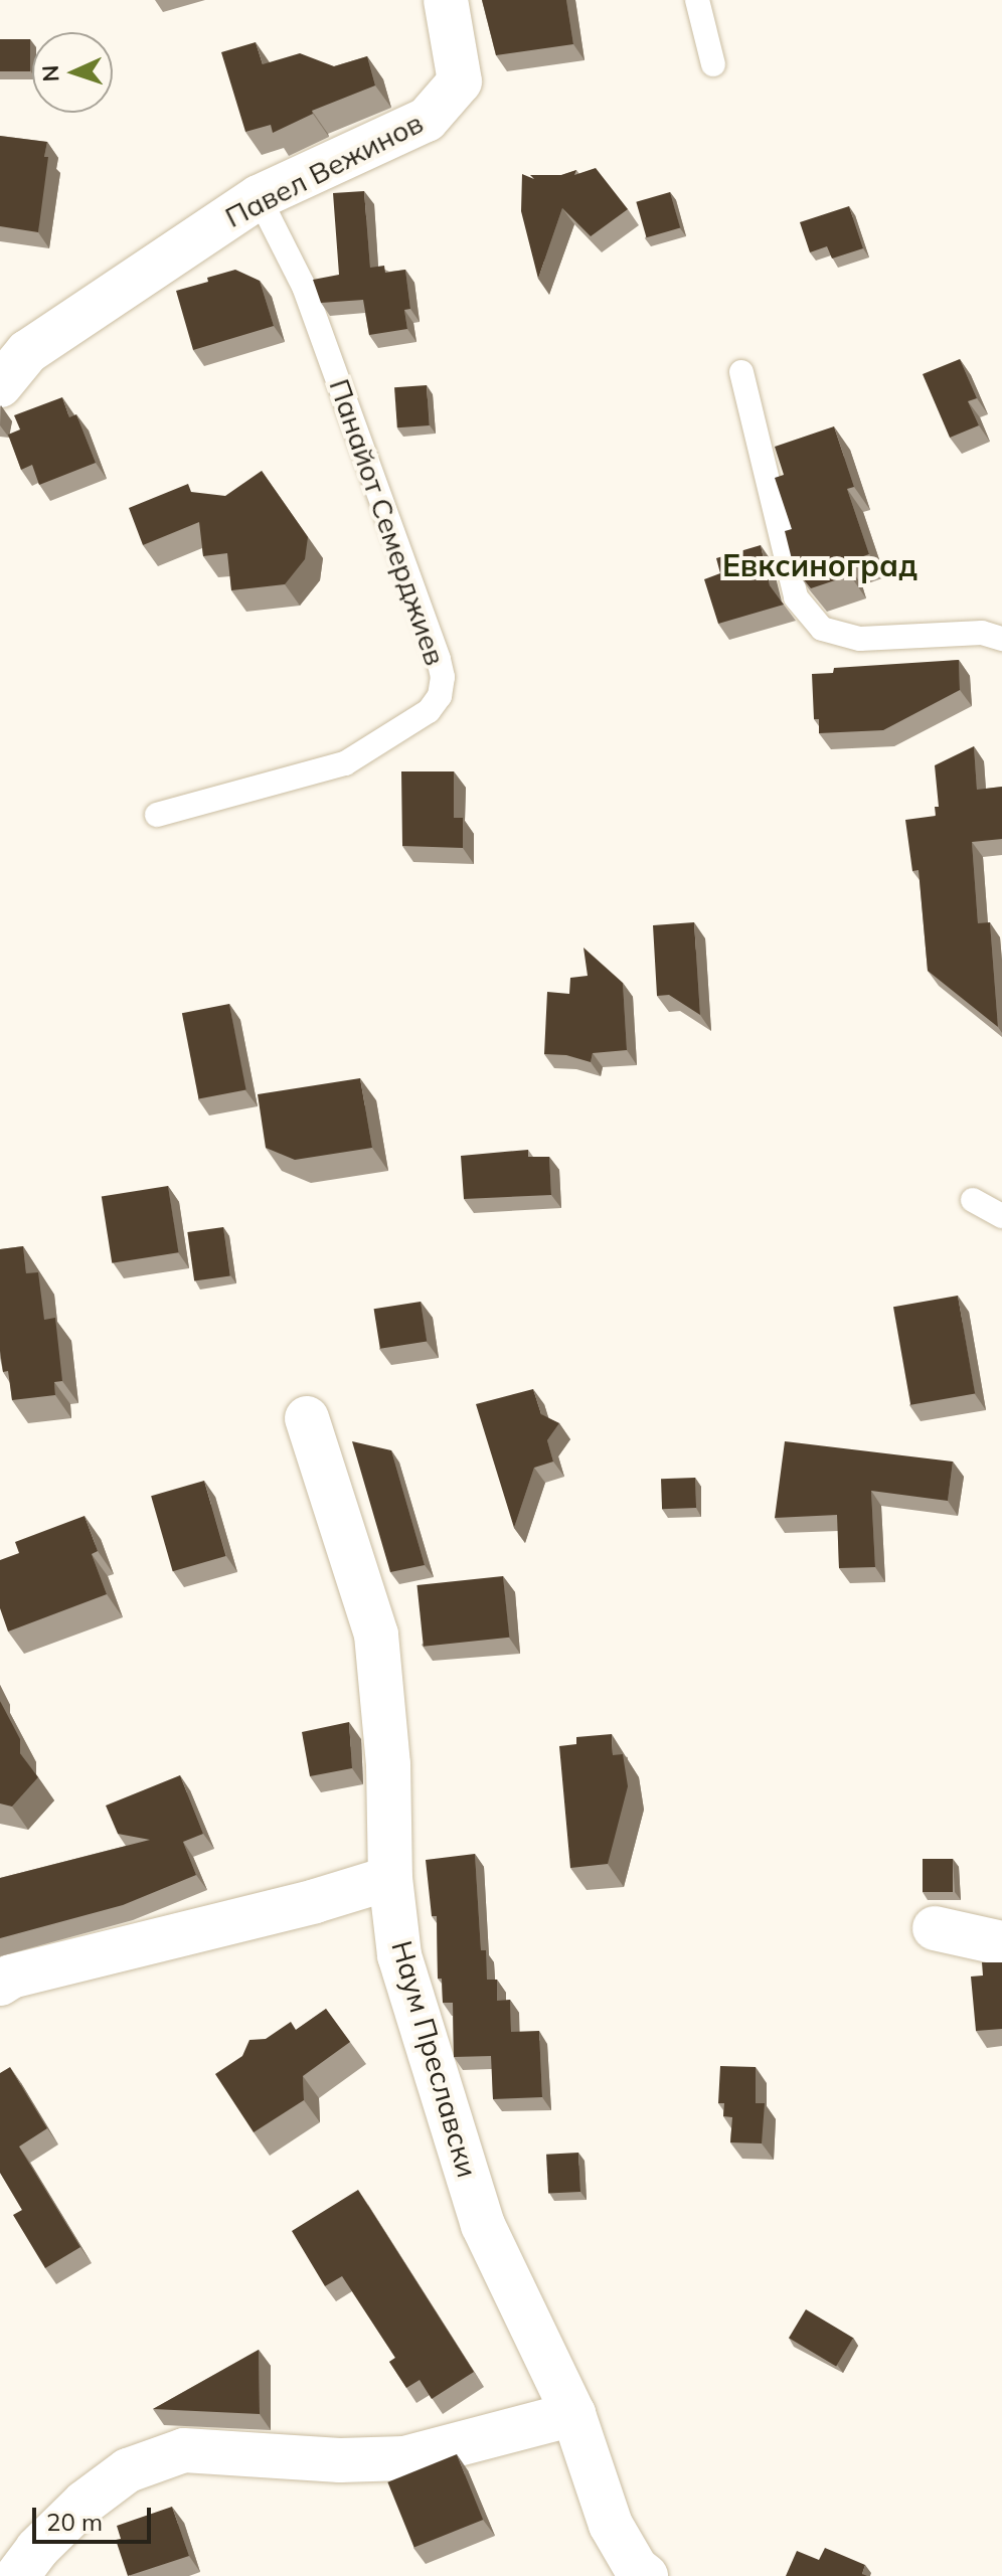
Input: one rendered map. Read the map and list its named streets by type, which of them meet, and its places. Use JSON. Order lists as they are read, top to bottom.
{
  "streets": {
    "street": ["Павел Вежинов", "Наум Преславски"],
    "lane": ["Панайот Семерджиев"]
  },
  "crossings": [
    ["Павел Вежинов", "Панайот Семерджиев"]
  ],
  "districts": ["Евксиноград"],
  "scale_bar": "20 m",
  "north": "left"
}
